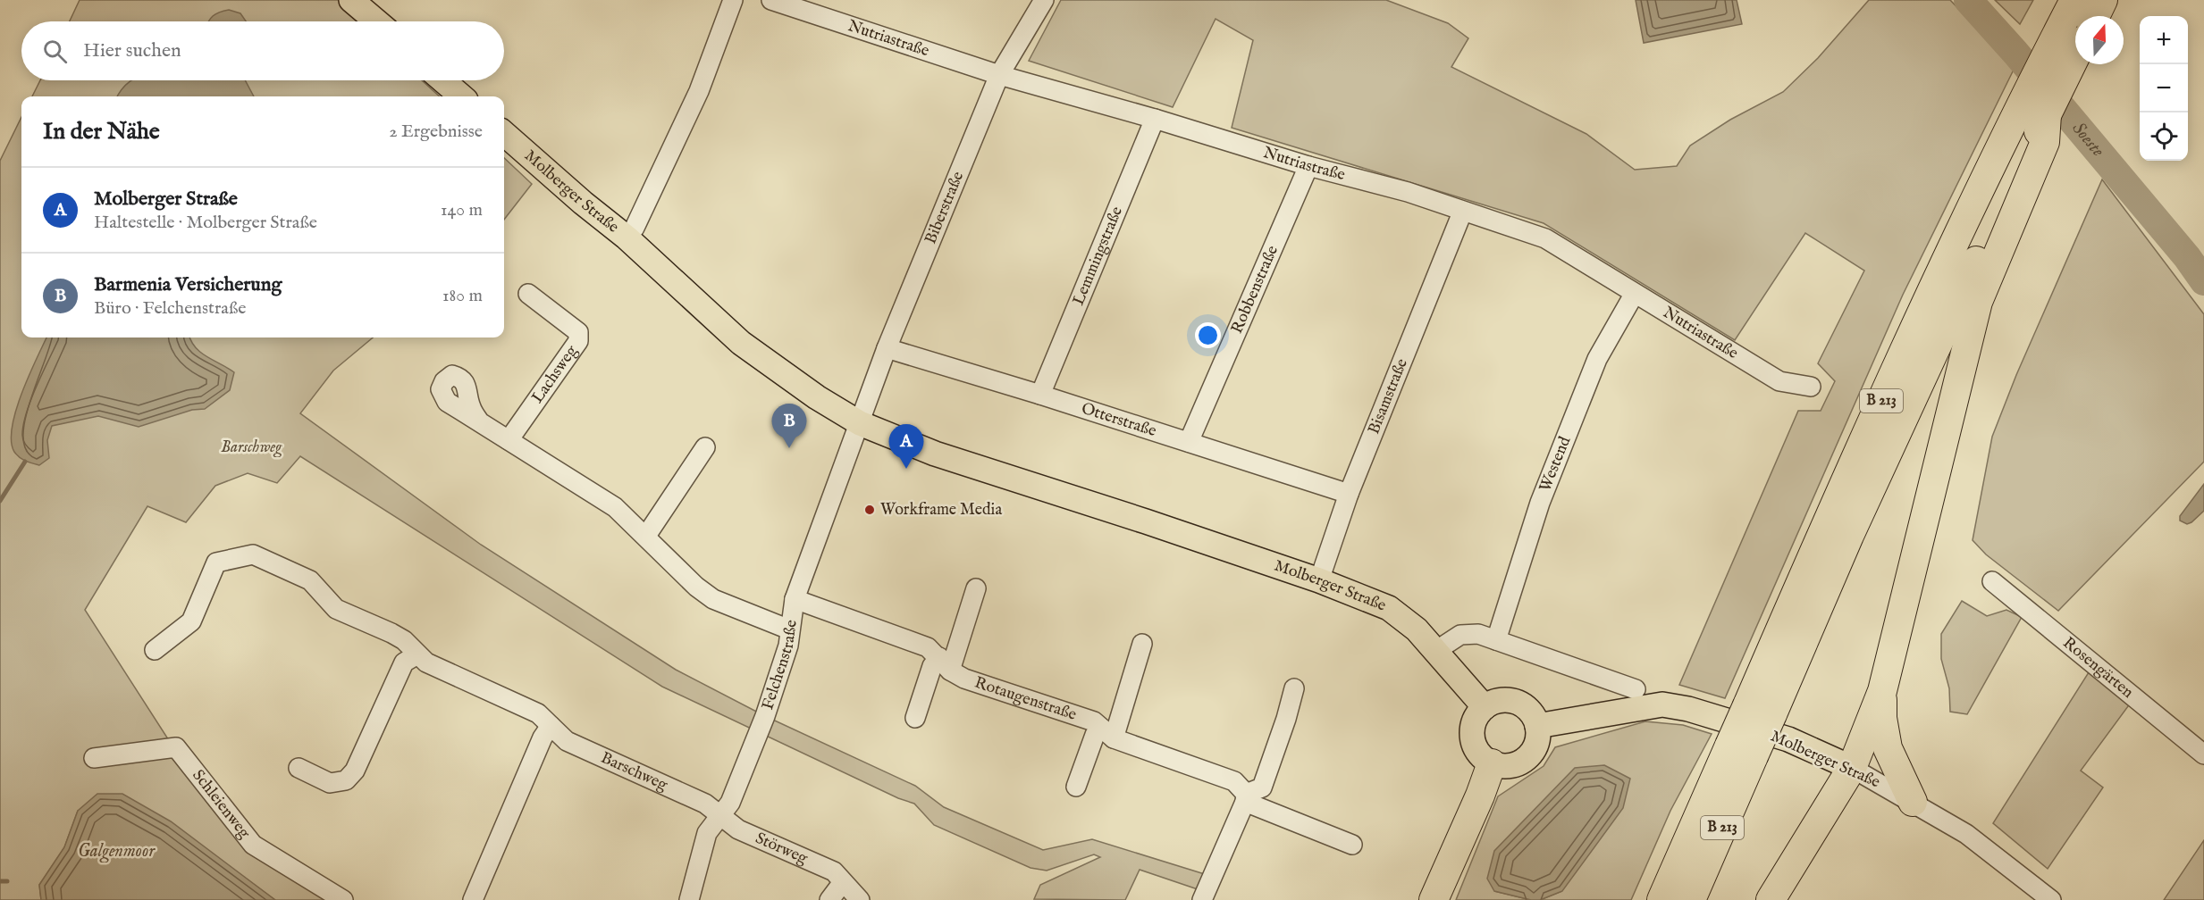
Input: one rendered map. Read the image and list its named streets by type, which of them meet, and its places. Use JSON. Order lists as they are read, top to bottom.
{
  "streets": {
    "highway": ["B 213"],
    "main road": ["Molberger Straße"],
    "street": [
      "Nutriastraße",
      "Biberstraße",
      "Lemmingstraße",
      "Robbenstraße",
      "Lachsweg",
      "Bisamstraße",
      "Otterstraße",
      "Westend",
      "Felchenstraße",
      "Rosengärten",
      "Rotaugenstraße",
      "Barschweg",
      "Schleienweg",
      "Störweg"
    ]
  },
  "crossings": [
    ["Nutriastraße", "Biberstraße"],
    ["Nutriastraße", "Lemmingstraße"],
    ["Nutriastraße", "Robbenstraße"],
    ["Nutriastraße", "Bisamstraße"],
    ["Nutriastraße", "Westend"],
    ["Molberger Straße", "Biberstraße"],
    ["Molberger Straße", "Bisamstraße"],
    ["Molberger Straße", "B 213"],
    ["Molberger Straße", "Felchenstraße"],
    ["Biberstraße", "Otterstraße"],
    ["Biberstraße", "Felchenstraße"],
    ["Lemmingstraße", "Otterstraße"],
    ["Robbenstraße", "Otterstraße"],
    ["Bisamstraße", "Otterstraße"],
    ["Felchenstraße", "Rotaugenstraße"],
    ["Felchenstraße", "Barschweg"],
    ["Felchenstraße", "Störweg"],
    ["Barschweg", "Störweg"]
  ],
  "water": ["Soeste", "Galgenmoor"],
  "parks": ["Barschweg"],
  "places": ["Workframe Media"],
  "north": "top",
  "page": {
    "map_buttons": ["+", "−"],
    "search": "Hier suchen",
    "heading": ["In der Nähe", "2 Ergebnisse"],
    "list": [
      {
        "mark": "A",
        "name": "Molberger Straße",
        "note": "Haltestelle · Molberger Straße",
        "value": "140 m"
      },
      {
        "mark": "B",
        "name": "Barmenia Versicherung",
        "note": "Büro · Felchenstraße",
        "value": "180 m"
      }
    ],
    "pins": ["B", "A"]
  }
}
